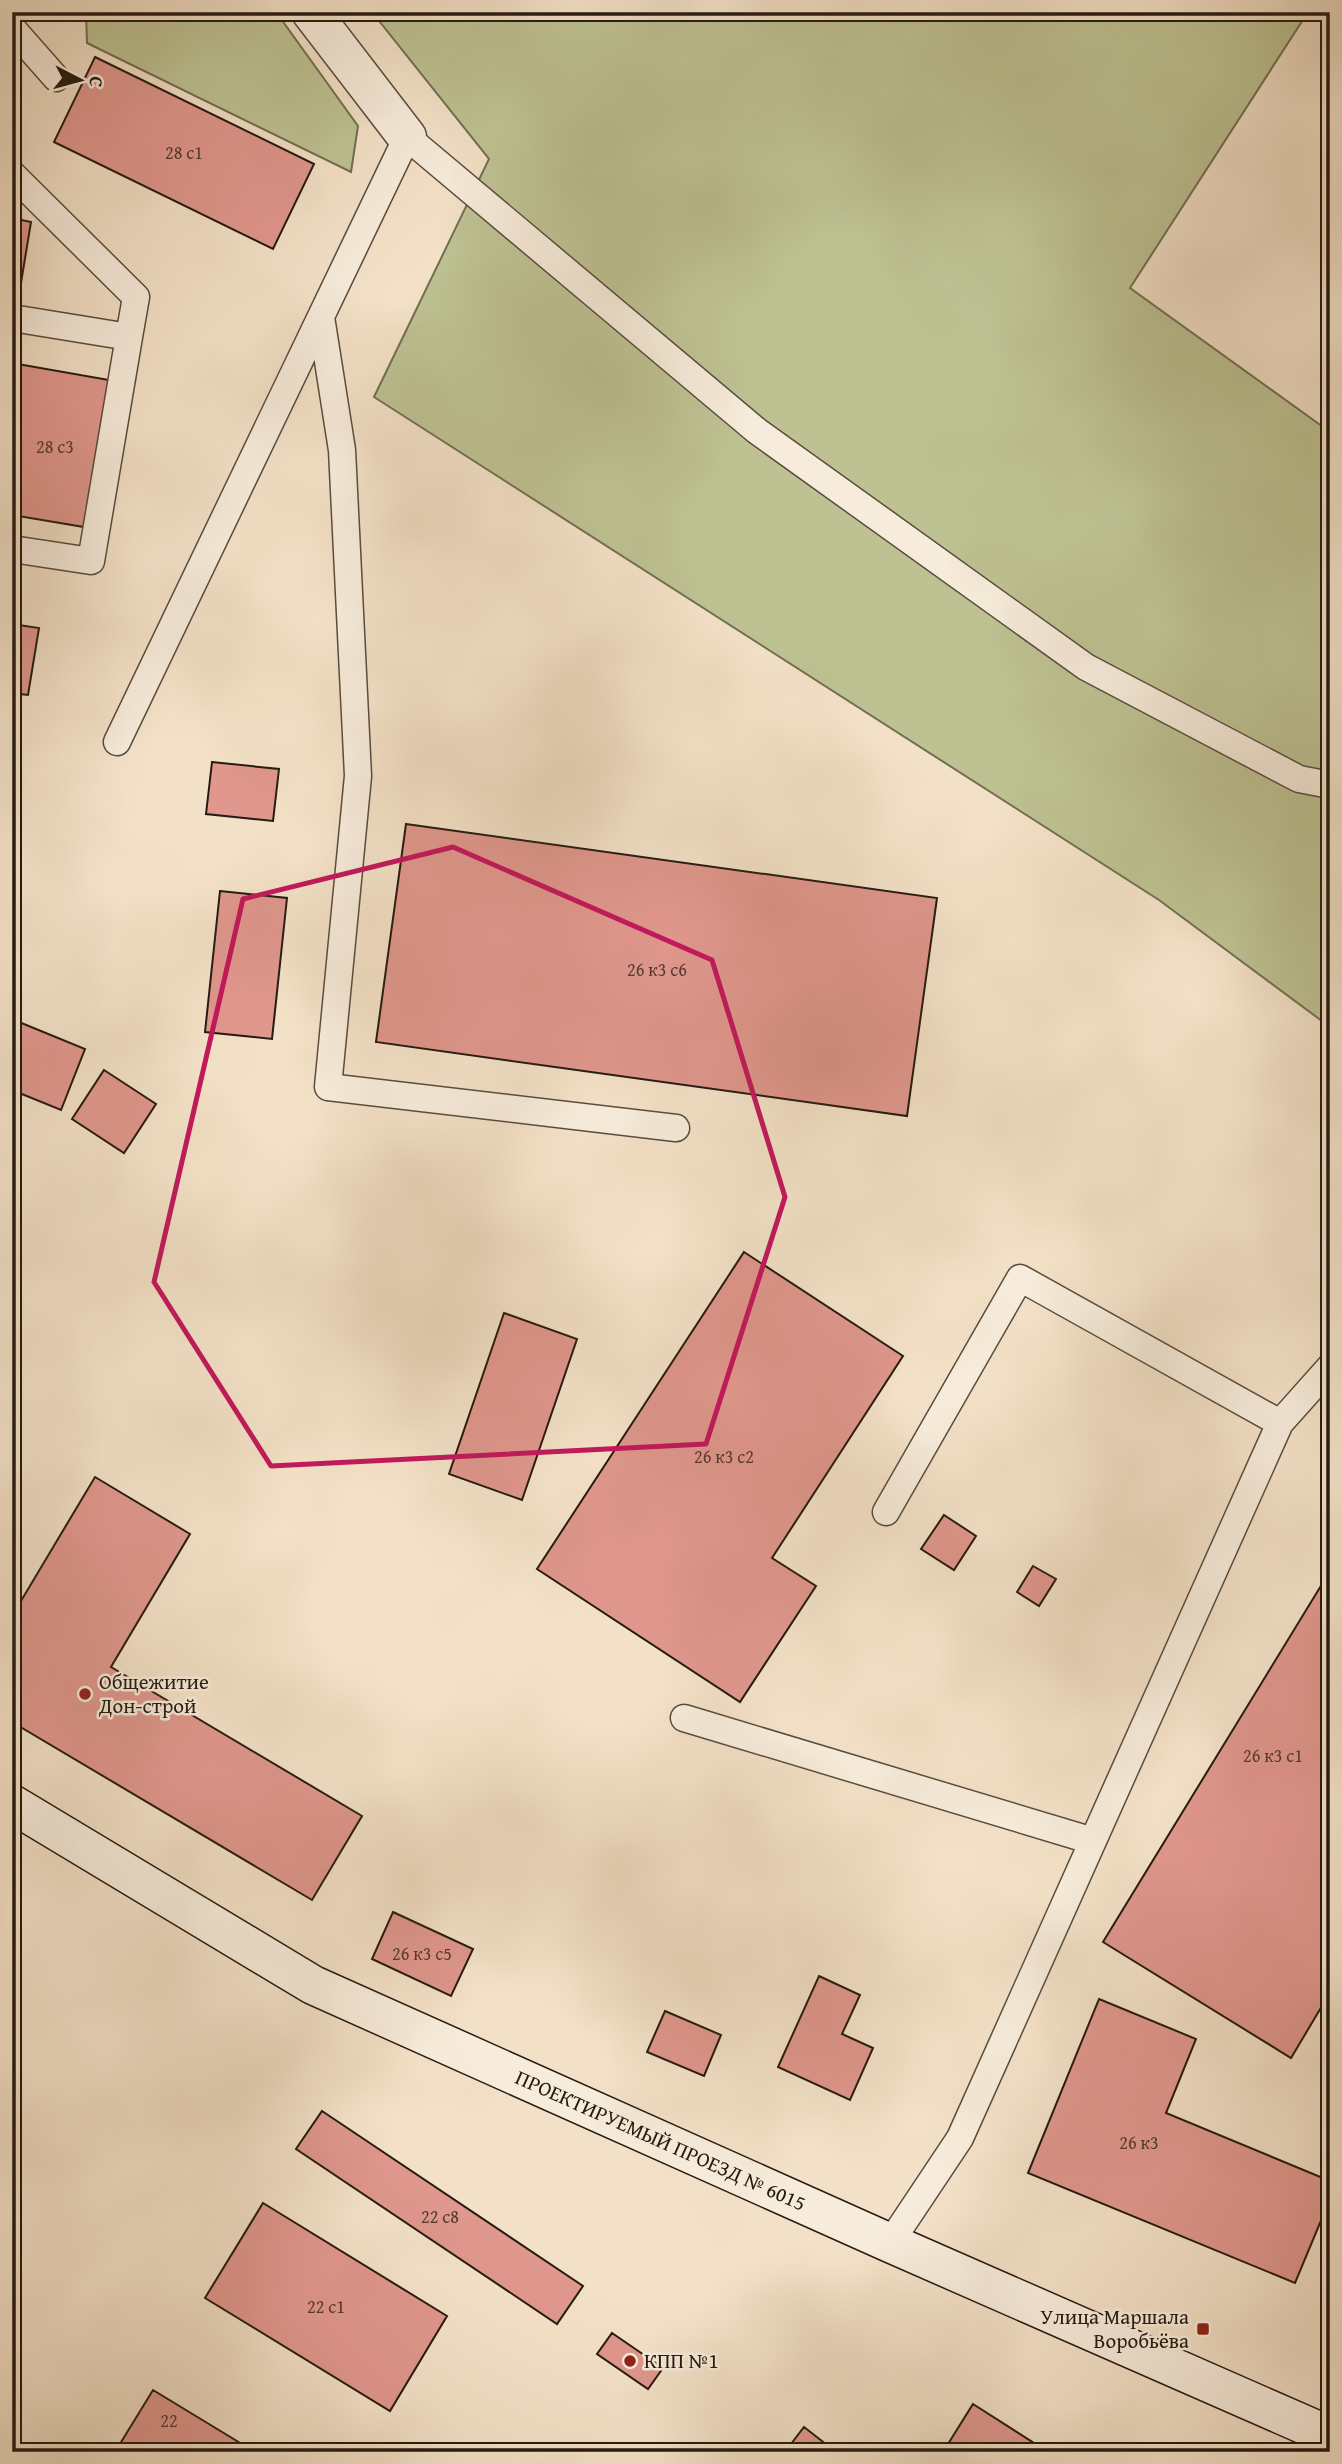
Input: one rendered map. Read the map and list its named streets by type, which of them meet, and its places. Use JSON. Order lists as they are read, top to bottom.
{
  "streets": {
    "street": ["ПРОЕКТИРУЕМЫЙ ПРОЕЗД № 6015"]
  },
  "places": {
    "other": ["Общежитие Дон-строй", "КПП №1"],
    "transit": ["Улица Маршала Воробьёва"]
  },
  "house_numbers": [
    "28 с1",
    "28 с3",
    "26 к3 с6",
    "26 к3 с2",
    "26 к3 с1",
    "26 к3 с5",
    "26 к3",
    "22 с8",
    "22 с1",
    "22"
  ],
  "north": "right"
}
